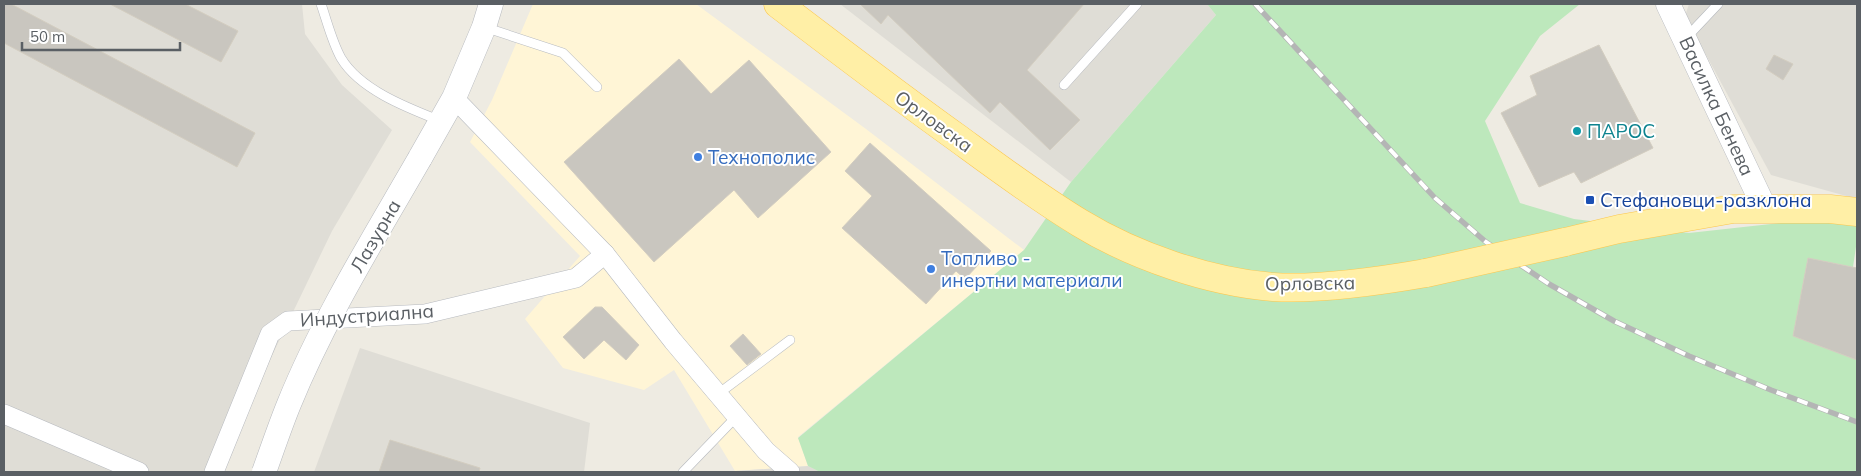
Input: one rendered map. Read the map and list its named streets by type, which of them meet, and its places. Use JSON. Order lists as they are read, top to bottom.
{
  "streets": {
    "main road": ["Орловска"],
    "street": ["Василка Бенева", "Лазурна", "Индустриална"]
  },
  "crossings": [
    ["Василка Бенева", "Орловска"]
  ],
  "places": {
    "other": ["ПАРОС", "Технополис", "Топливо - инертни материали"],
    "transit": ["Стефановци-разклона"]
  },
  "scale_bar": "50 m"
}
